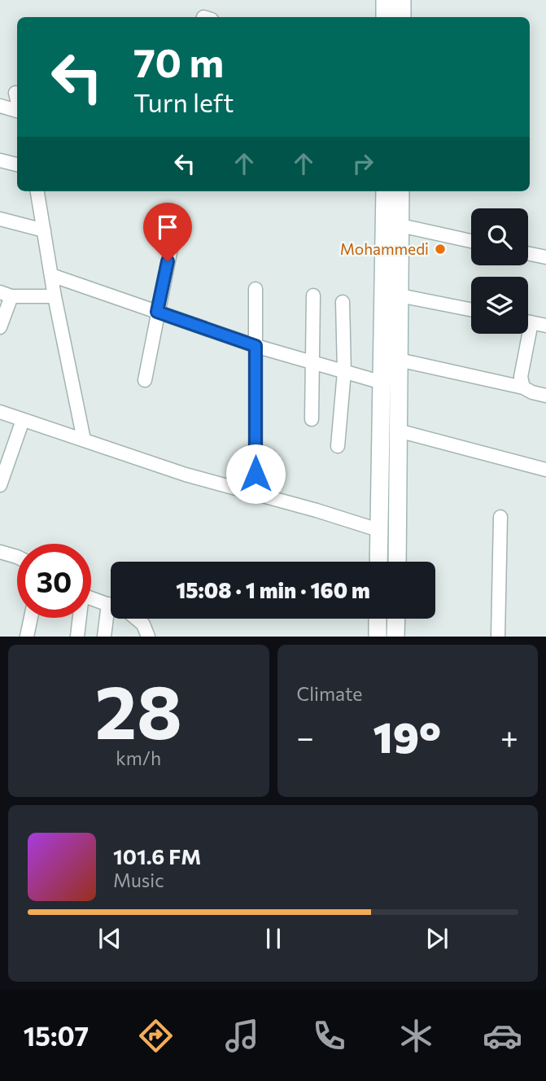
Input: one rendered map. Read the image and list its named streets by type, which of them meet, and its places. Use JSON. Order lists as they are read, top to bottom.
{
  "places": ["Mohammedi"],
  "page": {
    "turn": ["70 m", "Turn left"],
    "limit": "30",
    "trip": "15:08 · 1 min · 160 m",
    "tile": [
      ["28", "km/h"],
      "Climate"
    ],
    "heat": ["−", "19°", "+"],
    "song": ["101.6 FM", "Music"],
    "tabs": "15:07"
  }
}
